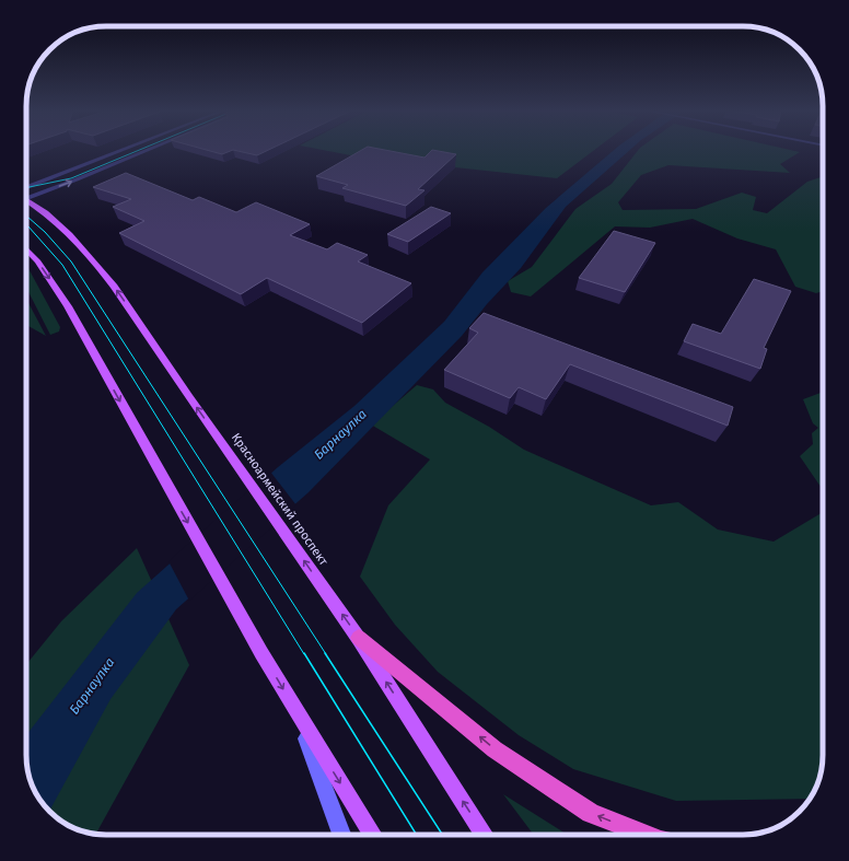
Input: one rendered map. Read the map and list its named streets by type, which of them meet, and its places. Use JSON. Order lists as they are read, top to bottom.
{
  "streets": {
    "main road": ["Красноармейский проспект"]
  },
  "water": ["Барнаулка"]
}
